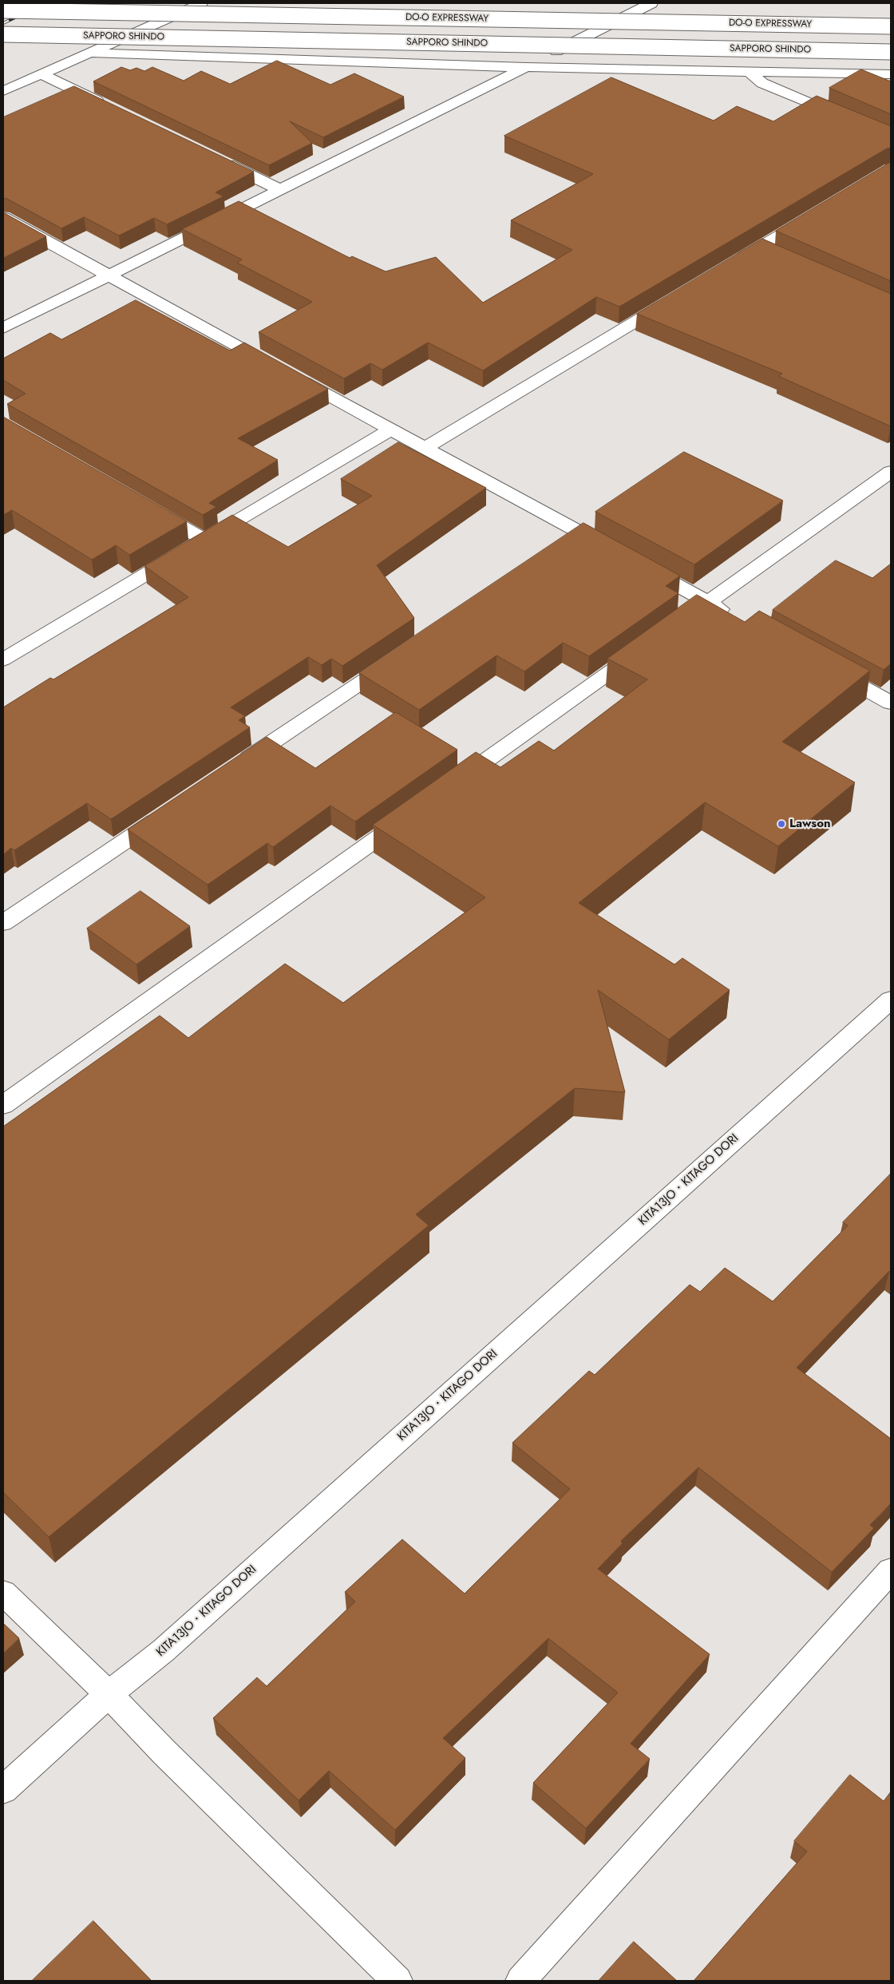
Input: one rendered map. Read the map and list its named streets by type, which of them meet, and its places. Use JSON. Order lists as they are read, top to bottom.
{
  "streets": {
    "main road": ["DO-O EXPRESSWAY", "SAPPORO SHINDO", "KITA13JO・KITAGO DORI"]
  },
  "places": ["Lawson"]
}
